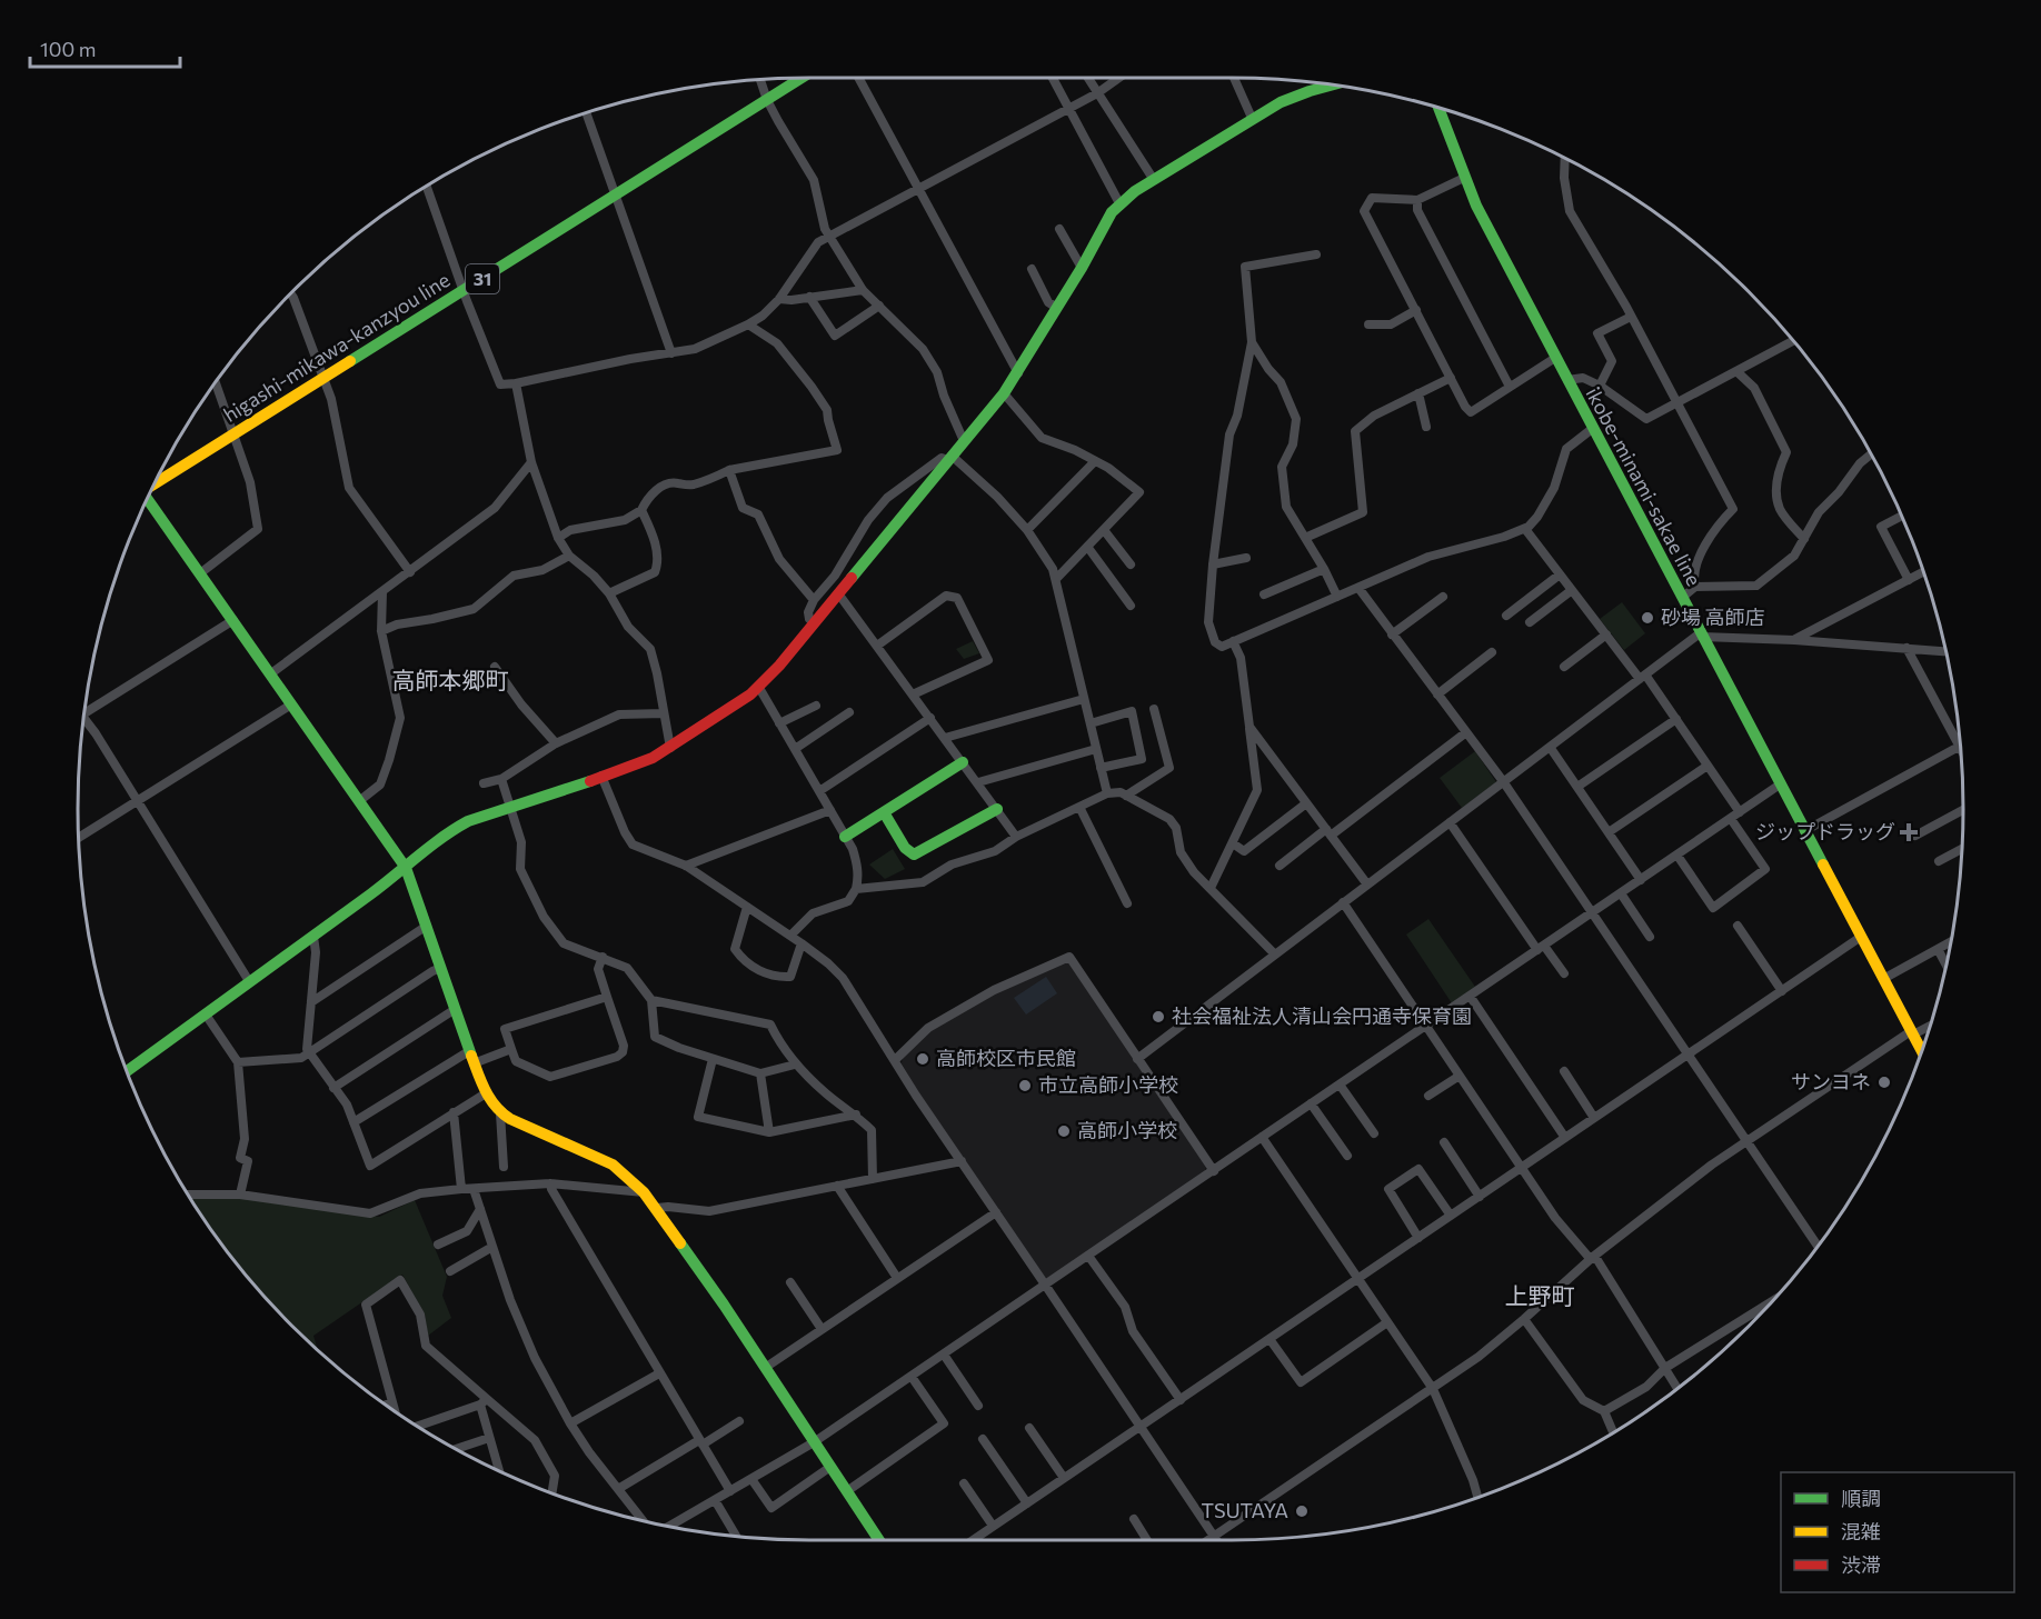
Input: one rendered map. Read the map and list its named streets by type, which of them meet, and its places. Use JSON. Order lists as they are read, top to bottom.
{
  "streets": {
    "street": ["31", "higashi-mikawa-kanzyou line", "ikobe-minami-sakae line"]
  },
  "districts": ["高師本郷町", "上野町"],
  "places": {
    "other": [
      "砂場 高師店",
      "社会福祉法人清山会円通寺保育園",
      "高師校区市民館",
      "サンヨネ",
      "市立高師小学校",
      "高師小学校",
      "TSUTAYA"
    ],
    "health": ["ジップドラッグ"]
  },
  "legend": ["順調", "混雑", "渋滞"],
  "scale_bar": "100 m"
}
